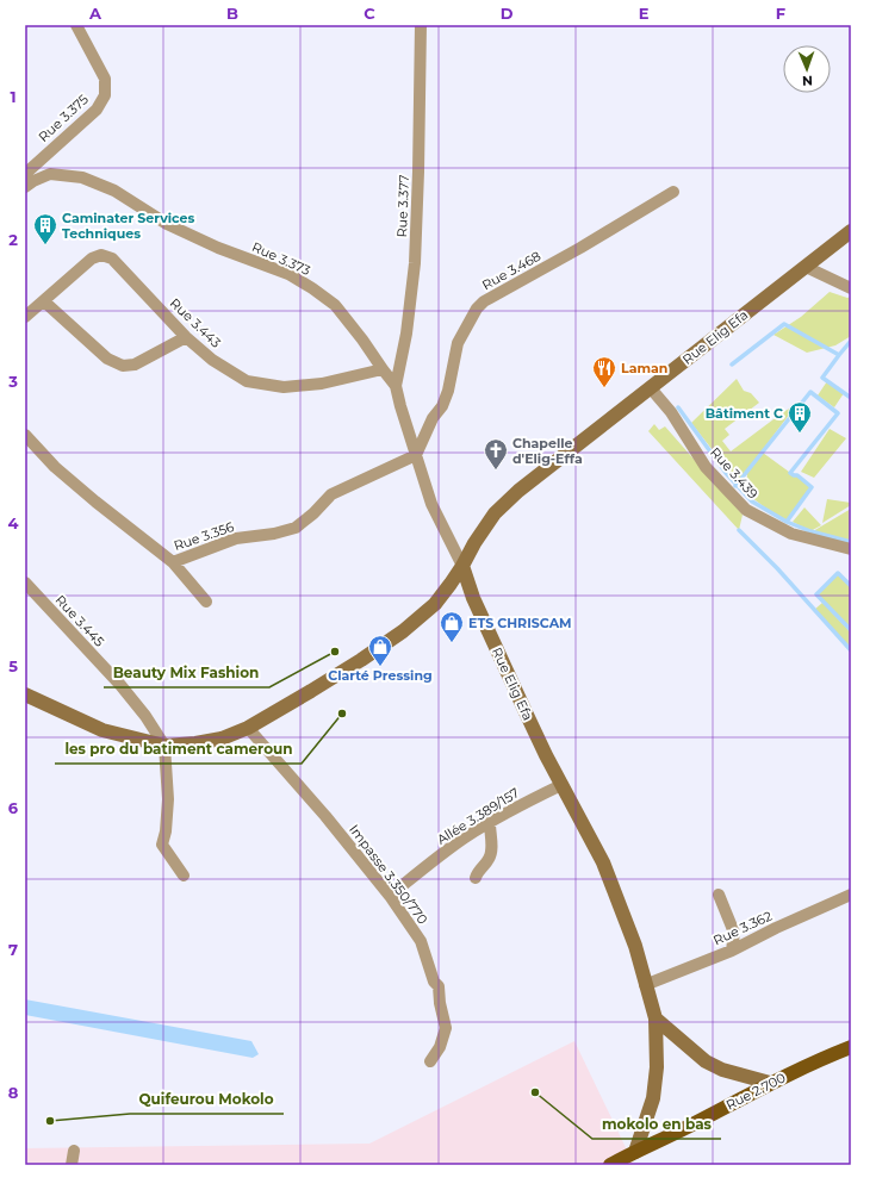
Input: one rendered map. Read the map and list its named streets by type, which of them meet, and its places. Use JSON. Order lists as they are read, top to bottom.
{
  "streets": {
    "main road": ["Rue Elig Efa", "Rue 2.700"],
    "street": [
      "Rue 3.375",
      "Rue 3.377",
      "Rue 3.373",
      "Rue 3.468",
      "Rue 3.443",
      "Rue 3.439",
      "Rue 3.356",
      "Rue 3.445",
      "Allée 3.389/157",
      "Impasse 3.350/770",
      "Rue 3.362"
    ]
  },
  "crossings": [
    ["Rue 3.377", "Rue 3.373"],
    ["Rue 3.373", "Rue 3.468"],
    ["Rue 3.373", "Rue 3.443"],
    ["Rue 3.373", "Rue Elig Efa"],
    ["Rue 3.373", "Rue 3.356"],
    ["Rue 3.468", "Rue 3.356"],
    ["Rue Elig Efa", "Rue 3.439"],
    ["Rue Elig Efa", "Allée 3.389/157"],
    ["Rue Elig Efa", "Rue 3.362"],
    ["Rue Elig Efa", "Rue 2.700"],
    ["Allée 3.389/157", "Impasse 3.350/770"]
  ],
  "places": {
    "building": ["Caminater Services Techniques", "Bâtiment C"],
    "restaurant": ["Laman"],
    "church": ["Chapelle d'Elig-Effa"],
    "shop": ["ETS CHRISCAM", "Clarté Pressing"],
    "other": [
      "Beauty Mix Fashion",
      "les pro du batiment cameroun",
      "mokolo en bas",
      "Quifeurou Mokolo"
    ]
  },
  "north": "bottom",
  "grid": {
    "columns": [
      "A",
      "B",
      "C",
      "D",
      "E",
      "F"
    ],
    "rows": [
      "1",
      "2",
      "3",
      "4",
      "5",
      "6",
      "7",
      "8"
    ]
  }
}
